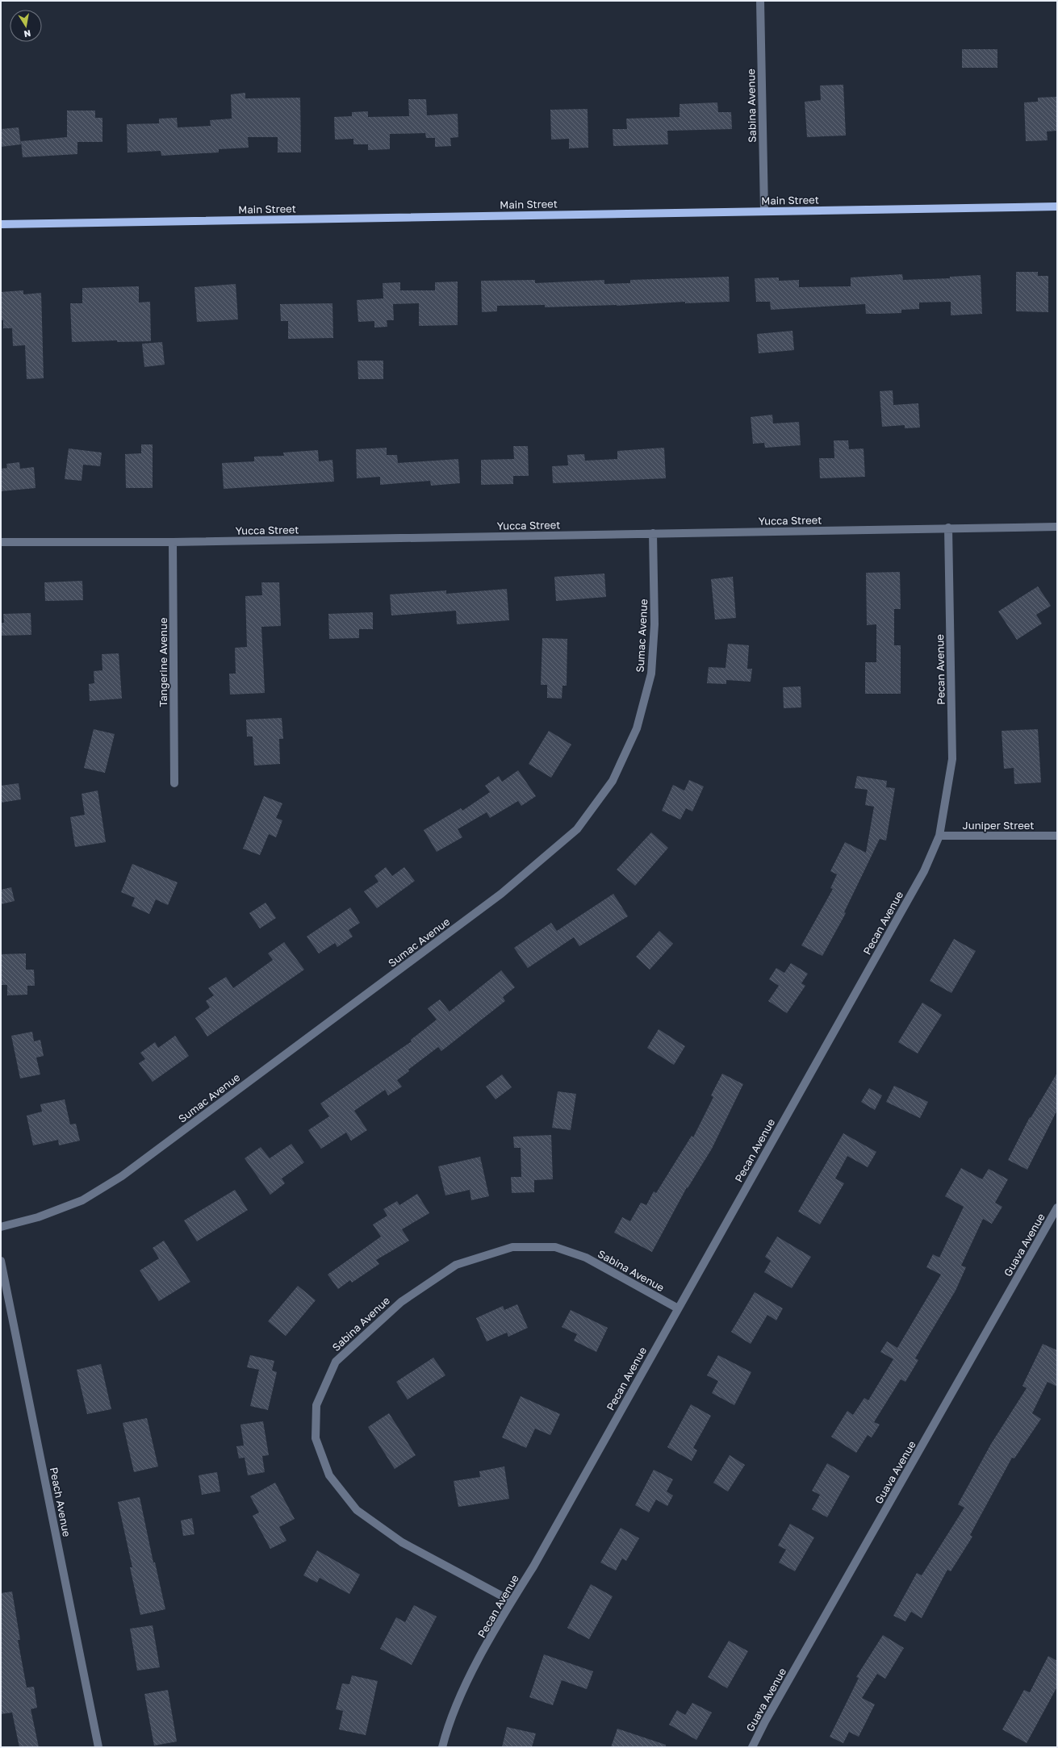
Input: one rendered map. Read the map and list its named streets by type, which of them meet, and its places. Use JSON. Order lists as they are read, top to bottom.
{
  "streets": {
    "main road": ["Main Street"],
    "street": [
      "Sabina Avenue",
      "Yucca Street",
      "Sumac Avenue",
      "Tangerine Avenue",
      "Pecan Avenue",
      "Juniper Street",
      "Guava Avenue",
      "Peach Avenue"
    ]
  },
  "crossings": [
    ["Sabina Avenue", "Main Street"],
    ["Sabina Avenue", "Pecan Avenue"],
    ["Yucca Street", "Sumac Avenue"],
    ["Yucca Street", "Tangerine Avenue"],
    ["Yucca Street", "Pecan Avenue"],
    ["Pecan Avenue", "Juniper Street"]
  ],
  "north": "bottom"
}
